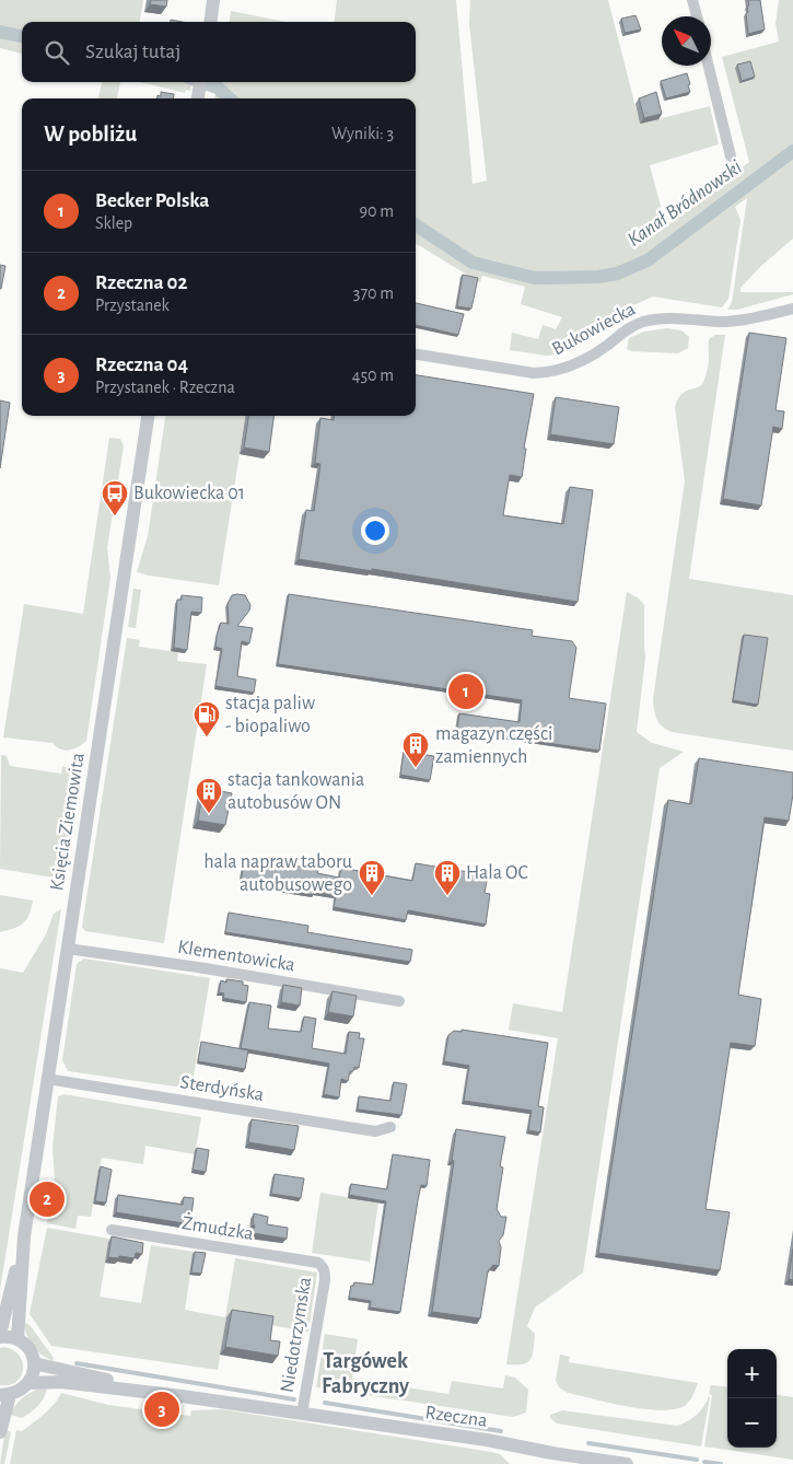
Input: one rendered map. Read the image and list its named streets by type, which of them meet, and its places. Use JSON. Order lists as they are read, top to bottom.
{
  "streets": {
    "street": [
      "Bukowiecka",
      "Księcia Ziemowita",
      "Klementowicka",
      "Sterdyńska",
      "Żmudzka",
      "Niedotrzymska",
      "Rzeczna"
    ]
  },
  "crossings": [
    ["Księcia Ziemowita", "Klementowicka"],
    ["Księcia Ziemowita", "Sterdyńska"],
    ["Żmudzka", "Niedotrzymska"],
    ["Niedotrzymska", "Rzeczna"]
  ],
  "districts": ["Targówek Fabryczny"],
  "water": ["Kanał Bródnowski"],
  "places": {
    "bus stop": ["Bukowiecka 01"],
    "fuel station": ["stacja paliw - biopaliwo"],
    "building": [
      "magazyn części zamiennych",
      "stacja tankowania autobusów ON",
      "hala napraw taboru autobusowego",
      "Hala OC"
    ]
  },
  "north": "top left",
  "page": {
    "search": "Szukaj tutaj",
    "heading": ["W pobliżu", "Wyniki: 3"],
    "list": [
      {
        "mark": "1",
        "name": "Becker Polska",
        "note": "Sklep",
        "value": "90 m"
      },
      {
        "mark": "2",
        "name": "Rzeczna 02",
        "note": "Przystanek",
        "value": "370 m"
      },
      {
        "mark": "3",
        "name": "Rzeczna 04",
        "note": "Przystanek · Rzeczna",
        "value": "450 m"
      }
    ],
    "pins": ["1", "2", "3"],
    "map_buttons": ["+", "−"]
  }
}
